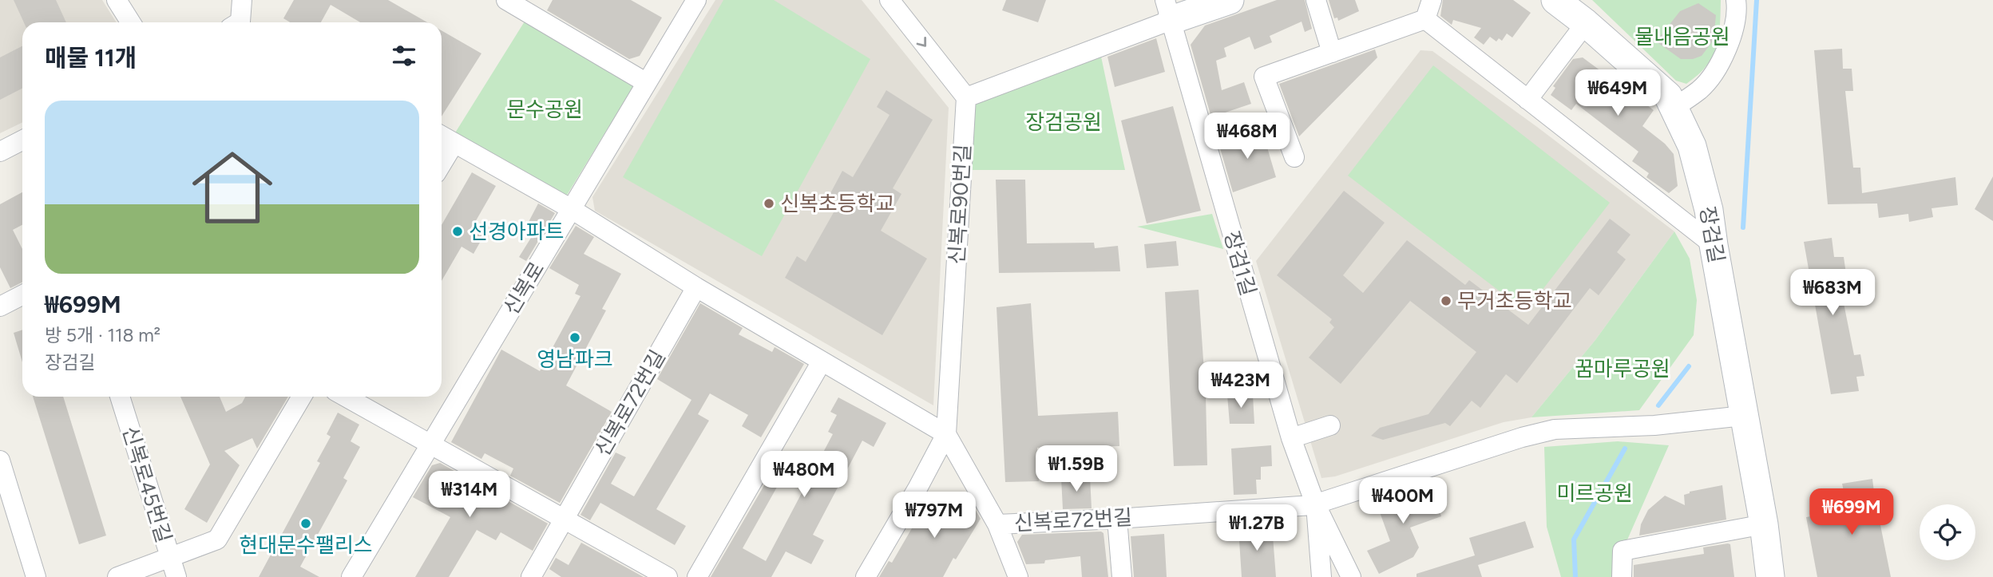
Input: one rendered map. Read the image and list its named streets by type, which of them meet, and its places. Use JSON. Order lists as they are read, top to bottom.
{
  "streets": {
    "main road": ["장검길"],
    "street": [
      "신복로90번길",
      "장검1길",
      "신복로",
      "신복로72번길",
      "신복로45번길"
    ]
  },
  "crossings": [
    ["신복로90번길", "신복로72번길"],
    ["장검1길", "신복로72번길"]
  ],
  "parks": [
    "물내음공원",
    "문수공원",
    "장검공원",
    "꿈마루공원",
    "미르공원"
  ],
  "places": [
    "신복초등학교",
    "선경아파트",
    "무거초등학교",
    "영남파크",
    "현대문수팰리스"
  ],
  "page": {
    "heading": "매물 11개",
    "price": [
      "₩649M",
      "₩468M",
      "₩683M",
      "₩423M",
      "₩1.59B",
      "₩480M",
      "₩314M",
      "₩400M",
      "₩699M",
      "₩797M",
      "₩1.27B"
    ],
    "list": [
      {
        "name": "₩699M",
        "note": "방 5개 · 118 m² · 장검길"
      }
    ]
  }
}
